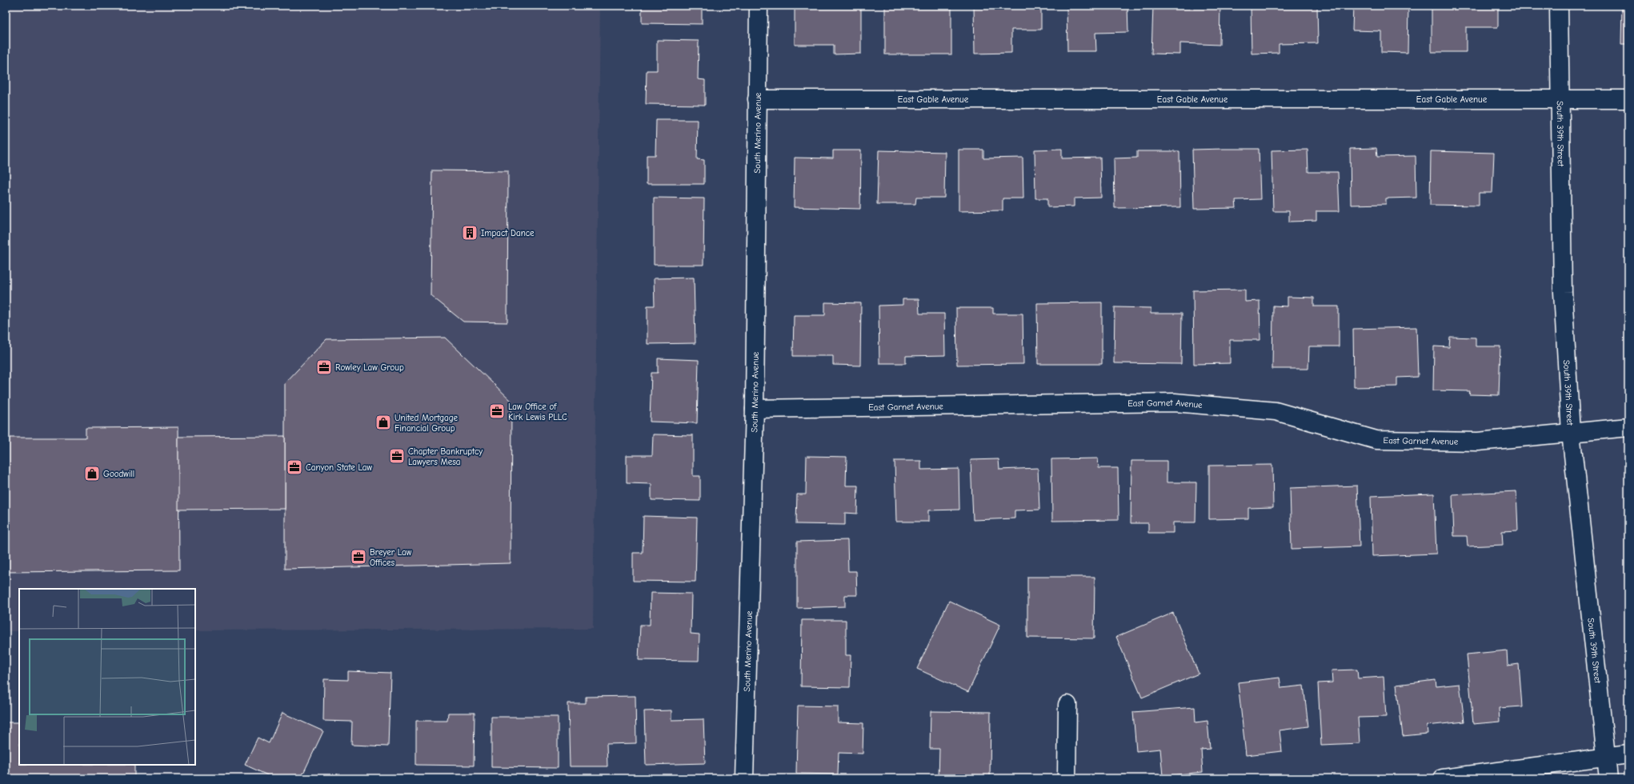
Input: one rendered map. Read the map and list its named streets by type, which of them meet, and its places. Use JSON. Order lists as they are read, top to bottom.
{
  "streets": {
    "street": [
      "East Gable Avenue",
      "South Merino Avenue",
      "South 39th Street",
      "East Garnet Avenue"
    ]
  },
  "crossings": [
    ["East Gable Avenue", "South Merino Avenue"],
    ["East Gable Avenue", "South 39th Street"],
    ["South Merino Avenue", "East Garnet Avenue"],
    ["South 39th Street", "East Garnet Avenue"]
  ],
  "places": {
    "building": ["Impact Dance"],
    "office": [
      "Rowley Law Group",
      "Law Office of Kirk Lewis PLLC",
      "Chapter Bankruptcy Lawyers Mesa",
      "Canyon State Law",
      "Breyer Law Offices"
    ],
    "shop": ["United Mortgage Financial Group", "Goodwill"]
  }
}
